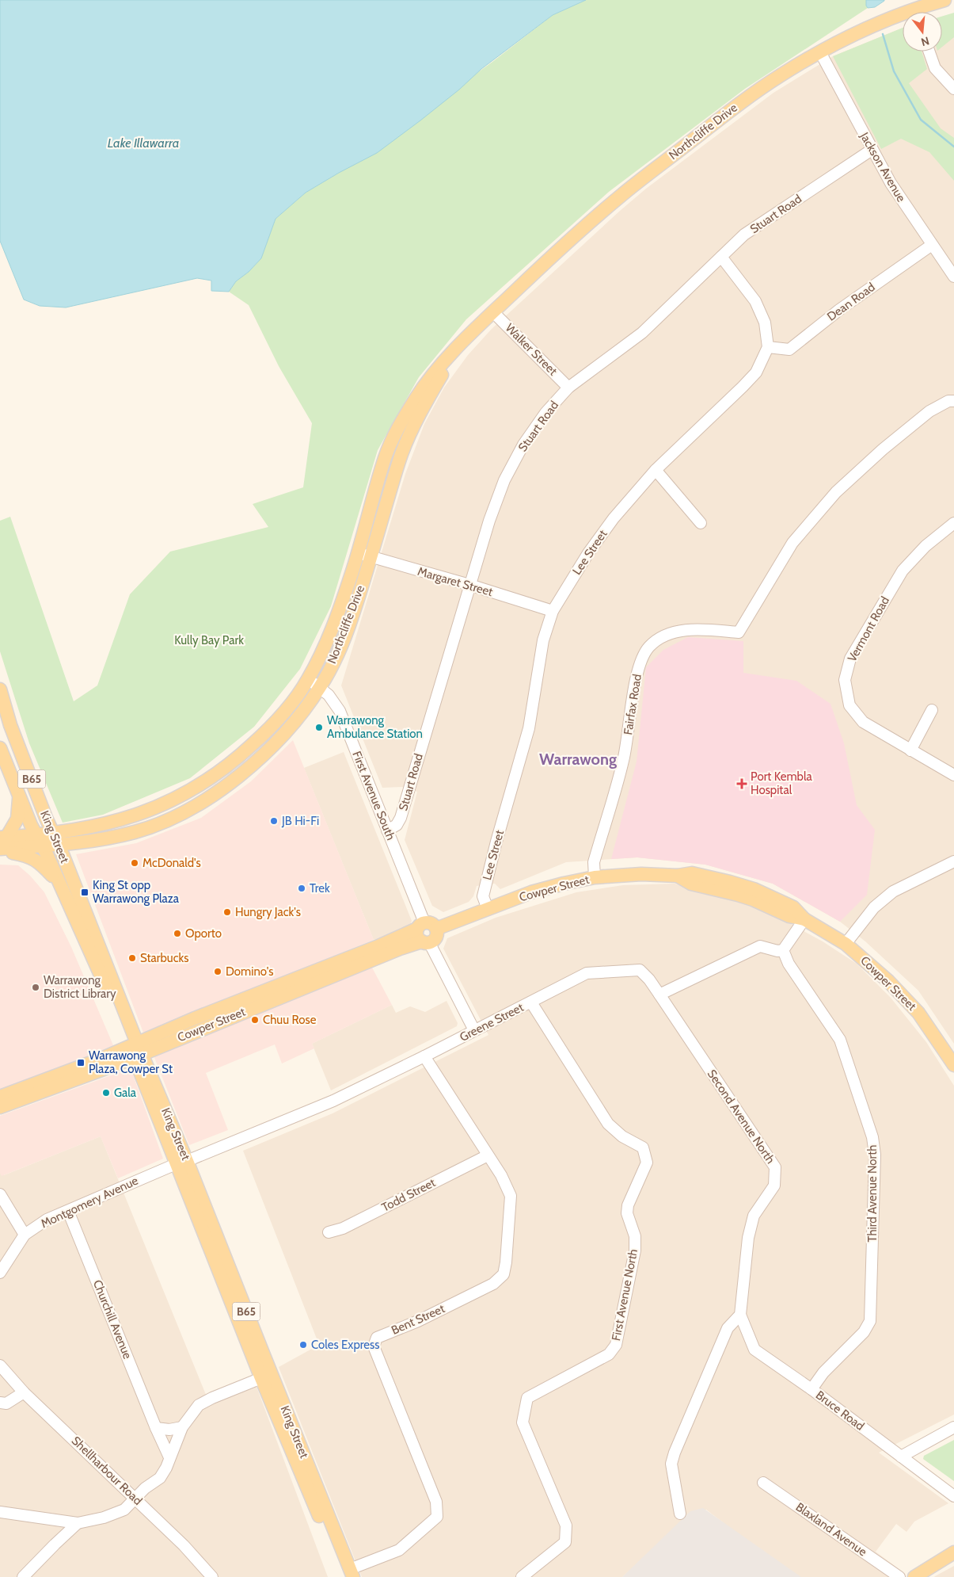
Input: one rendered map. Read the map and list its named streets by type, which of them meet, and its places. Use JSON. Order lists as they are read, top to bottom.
{
  "streets": {
    "main road": [
      "Northcliffe Drive",
      "B65",
      "King Street",
      "Cowper Street"
    ],
    "street": [
      "Jackson Avenue",
      "Stuart Road",
      "Dean Road",
      "Walker Street",
      "Lee Street",
      "Margaret Street",
      "Vermont Road",
      "Fairfax Road",
      "First Avenue South",
      "Greene Street",
      "Second Avenue North",
      "Third Avenue North",
      "Todd Street",
      "Montgomery Avenue",
      "First Avenue North",
      "Churchill Avenue",
      "Bent Street",
      "Bruce Road",
      "Shellharbour Road",
      "Blaxland Avenue"
    ]
  },
  "crossings": [
    ["Northcliffe Drive", "Jackson Avenue"],
    ["Northcliffe Drive", "Walker Street"],
    ["Northcliffe Drive", "Margaret Street"],
    ["Northcliffe Drive", "First Avenue South"],
    ["Northcliffe Drive", "King Street"],
    ["Jackson Avenue", "Stuart Road"],
    ["Jackson Avenue", "Dean Road"],
    ["Stuart Road", "Walker Street"],
    ["Stuart Road", "Margaret Street"],
    ["Stuart Road", "First Avenue South"],
    ["Dean Road", "Lee Street"],
    ["Lee Street", "Margaret Street"],
    ["Lee Street", "Cowper Street"],
    ["Fairfax Road", "Cowper Street"],
    ["First Avenue South", "Cowper Street"],
    ["King Street", "Cowper Street"],
    ["King Street", "Greene Street"],
    ["King Street", "Montgomery Avenue"],
    ["King Street", "Bent Street"],
    ["Greene Street", "Second Avenue North"],
    ["Greene Street", "Montgomery Avenue"],
    ["Greene Street", "First Avenue North"],
    ["Greene Street", "Bent Street"],
    ["Second Avenue North", "Bruce Road"],
    ["Third Avenue North", "Bruce Road"],
    ["Todd Street", "Bent Street"],
    ["Montgomery Avenue", "Churchill Avenue"]
  ],
  "districts": ["Warrawong"],
  "water": ["Lake Illawarra"],
  "parks": ["Kully Bay Park"],
  "places": {
    "other": [
      "Warrawong Ambulance Station",
      "JB Hi-Fi",
      "McDonald's",
      "Trek",
      "Hungry Jack's",
      "Oporto",
      "Starbucks",
      "Domino's",
      "Warrawong District Library",
      "Chuu Rose",
      "Gala",
      "Coles Express"
    ],
    "health": ["Port Kembla Hospital"],
    "transit": ["King St opp Warrawong Plaza", "Warrawong Plaza, Cowper St"]
  },
  "north": "bottom"
}
